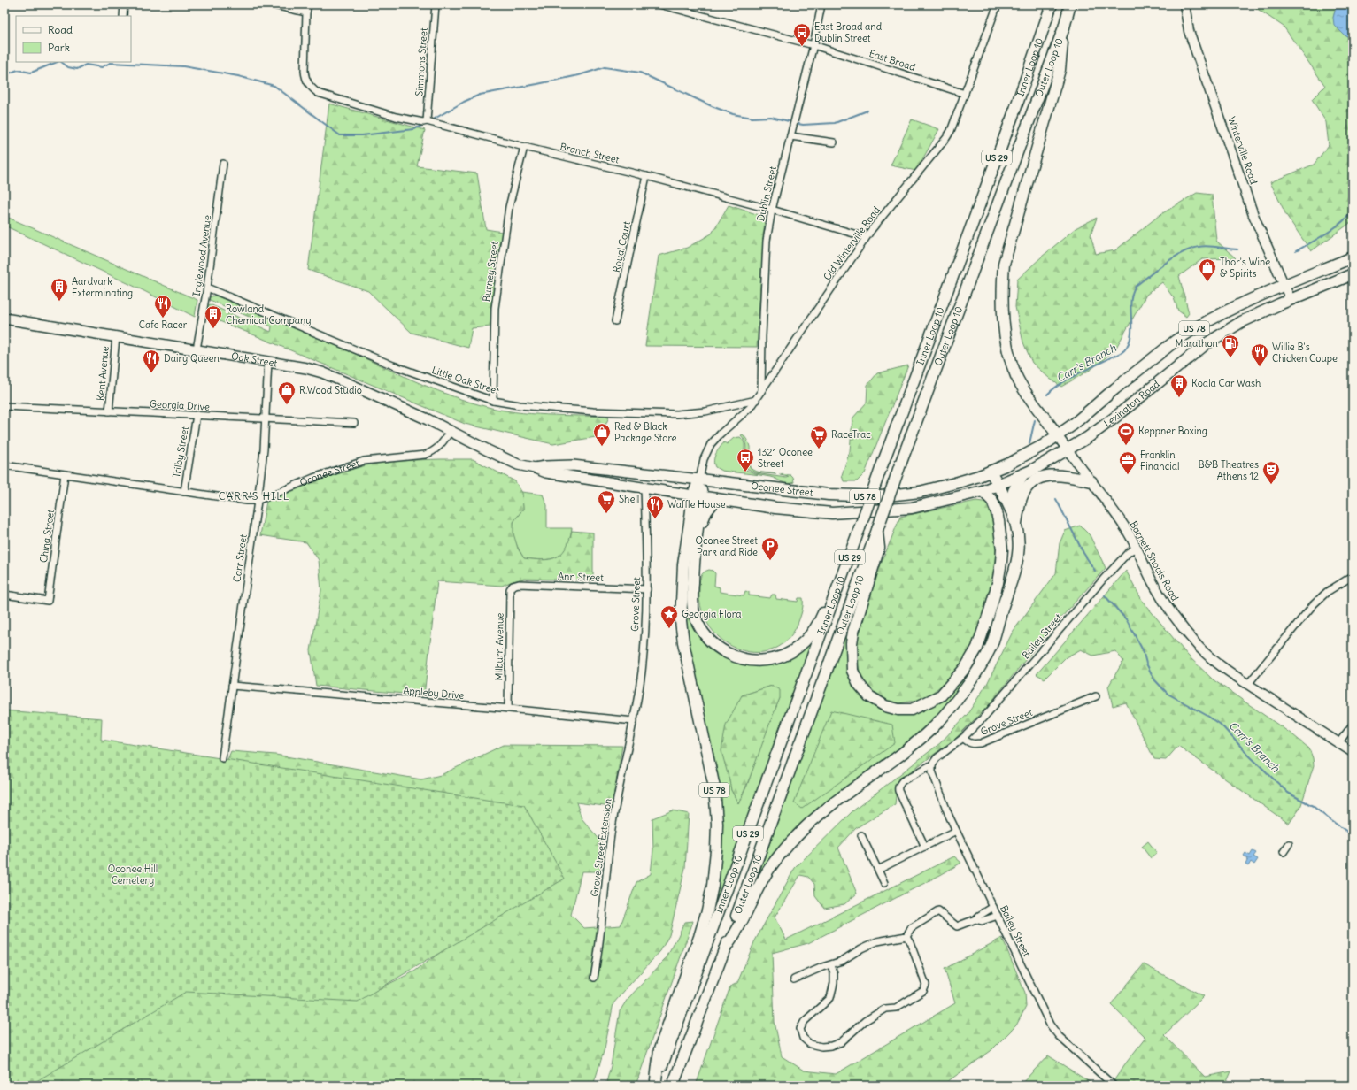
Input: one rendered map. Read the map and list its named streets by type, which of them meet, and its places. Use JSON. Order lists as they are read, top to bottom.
{
  "streets": {
    "highway": [
      "Inner Loop 10",
      "Outer Loop 10",
      "US 29",
      "US 78",
      "Lexington Road",
      "Oconee Street"
    ],
    "main road": ["Winterville Road", "Oak Street", "Barnett Shoals Road"],
    "street": [
      "East Broad",
      "Simmons Street",
      "Branch Street",
      "Dublin Street",
      "Old Winterville Road",
      "Royal Court",
      "Inglewood Avenue",
      "Burney Street",
      "Kent Avenue",
      "Little Oak Street",
      "Georgia Drive",
      "Trilby Street",
      "China Street",
      "Carr Street",
      "Ann Street",
      "Grove Street",
      "Bailey Street",
      "Milburn Avenue",
      "Appleby Drive",
      "Grove Street Extension"
    ]
  },
  "crossings": [
    ["East Broad", "Dublin Street"],
    ["East Broad", "Old Winterville Road"],
    ["Simmons Street", "Branch Street"],
    ["Inner Loop 10", "US 78"],
    ["Winterville Road", "Lexington Road"],
    ["Branch Street", "Dublin Street"],
    ["Branch Street", "Old Winterville Road"],
    ["Branch Street", "Royal Court"],
    ["Branch Street", "Burney Street"],
    ["Dublin Street", "Old Winterville Road"],
    ["Old Winterville Road", "US 78"],
    ["Old Winterville Road", "Little Oak Street"],
    ["Old Winterville Road", "Oconee Street"],
    ["Inglewood Avenue", "Oak Street"],
    ["Inglewood Avenue", "Little Oak Street"],
    ["Burney Street", "Little Oak Street"],
    ["US 78", "Oconee Street"],
    ["Oak Street", "Kent Avenue"],
    ["Oak Street", "Oconee Street"],
    ["Oak Street", "Carr Street"],
    ["Kent Avenue", "Georgia Drive"],
    ["Lexington Road", "Oconee Street"],
    ["Lexington Road", "Barnett Shoals Road"],
    ["Georgia Drive", "Trilby Street"],
    ["Georgia Drive", "Carr Street"],
    ["Trilby Street", "Oconee Street"],
    ["Oconee Street", "China Street"],
    ["Oconee Street", "Carr Street"],
    ["Oconee Street", "Grove Street"],
    ["Carr Street", "Appleby Drive"],
    ["Barnett Shoals Road", "Bailey Street"],
    ["Ann Street", "Grove Street"],
    ["Ann Street", "Milburn Avenue"],
    ["Grove Street", "Bailey Street"],
    ["Grove Street", "Appleby Drive"],
    ["Grove Street", "Grove Street Extension"],
    ["Milburn Avenue", "Appleby Drive"],
    ["Appleby Drive", "Grove Street Extension"]
  ],
  "districts": ["CARR'S HILL"],
  "water": ["Carr's Branch"],
  "parks": ["Oconee Hill Cemetery"],
  "places": {
    "bus stop": ["East Broad and Dublin Street", "1321 Oconee Street"],
    "shop": ["Thor's Wine & Spirits", "R.Wood Studio", "Red & Black Package Store"],
    "building": ["Aardvark Exterminating", "Rowland Chemical Company", "Koala Car Wash"],
    "restaurant": [
      "Cafe Racer",
      "Willie B's Chicken Coupe",
      "Dairy Queen",
      "Waffle House"
    ],
    "fuel station": ["Marathon"],
    "sports": ["Keppner Boxing"],
    "supermarket": ["RaceTrac", "Shell"],
    "office": ["Franklin Financial"],
    "theatre": ["B&B Theatres Athens 12"],
    "parking": ["Oconee Street Park and Ride"],
    "place": ["Georgia Flora"]
  },
  "legend": ["Road", "Park"]
}
